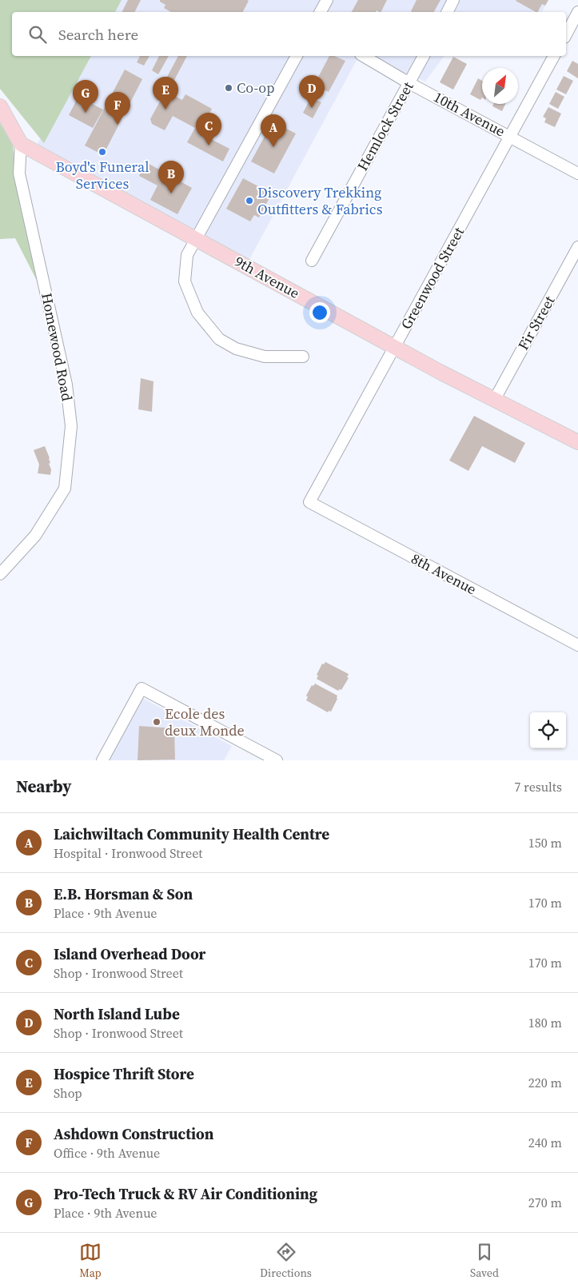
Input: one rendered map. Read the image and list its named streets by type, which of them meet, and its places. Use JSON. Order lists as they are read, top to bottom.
{
  "streets": {
    "main road": ["9th Avenue"],
    "street": [
      "10th Avenue",
      "Hemlock Street",
      "Greenwood Street",
      "Fir Street",
      "Homewood Road",
      "8th Avenue"
    ]
  },
  "crossings": [
    ["10th Avenue", "Hemlock Street"],
    ["10th Avenue", "Greenwood Street"],
    ["9th Avenue", "Greenwood Street"],
    ["9th Avenue", "Fir Street"],
    ["9th Avenue", "Homewood Road"],
    ["Greenwood Street", "8th Avenue"]
  ],
  "places": [
    "Co-op",
    "Boyd's Funeral Services",
    "Discovery Trekking Outfitters & Fabrics",
    "Ecole des deux Monde"
  ],
  "north": "top right",
  "page": {
    "search": "Search here",
    "pins": [
      "D",
      "E",
      "G",
      "F",
      "C",
      "A",
      "B"
    ],
    "heading": ["Nearby", "7 results"],
    "list": [
      {
        "mark": "A",
        "name": "Laichwiltach Community Health Centre",
        "note": "Hospital · Ironwood Street",
        "value": "150 m"
      },
      {
        "mark": "B",
        "name": "E.B. Horsman & Son",
        "note": "Place · 9th Avenue",
        "value": "170 m"
      },
      {
        "mark": "C",
        "name": "Island Overhead Door",
        "note": "Shop · Ironwood Street",
        "value": "170 m"
      },
      {
        "mark": "D",
        "name": "North Island Lube",
        "note": "Shop · Ironwood Street",
        "value": "180 m"
      },
      {
        "mark": "E",
        "name": "Hospice Thrift Store",
        "note": "Shop",
        "value": "220 m"
      },
      {
        "mark": "F",
        "name": "Ashdown Construction",
        "note": "Office · 9th Avenue",
        "value": "240 m"
      },
      {
        "mark": "G",
        "name": "Pro-Tech Truck & RV Air Conditioning",
        "note": "Place · 9th Avenue",
        "value": "270 m"
      }
    ],
    "nav": ["Map", "Directions", "Saved"]
  }
}
